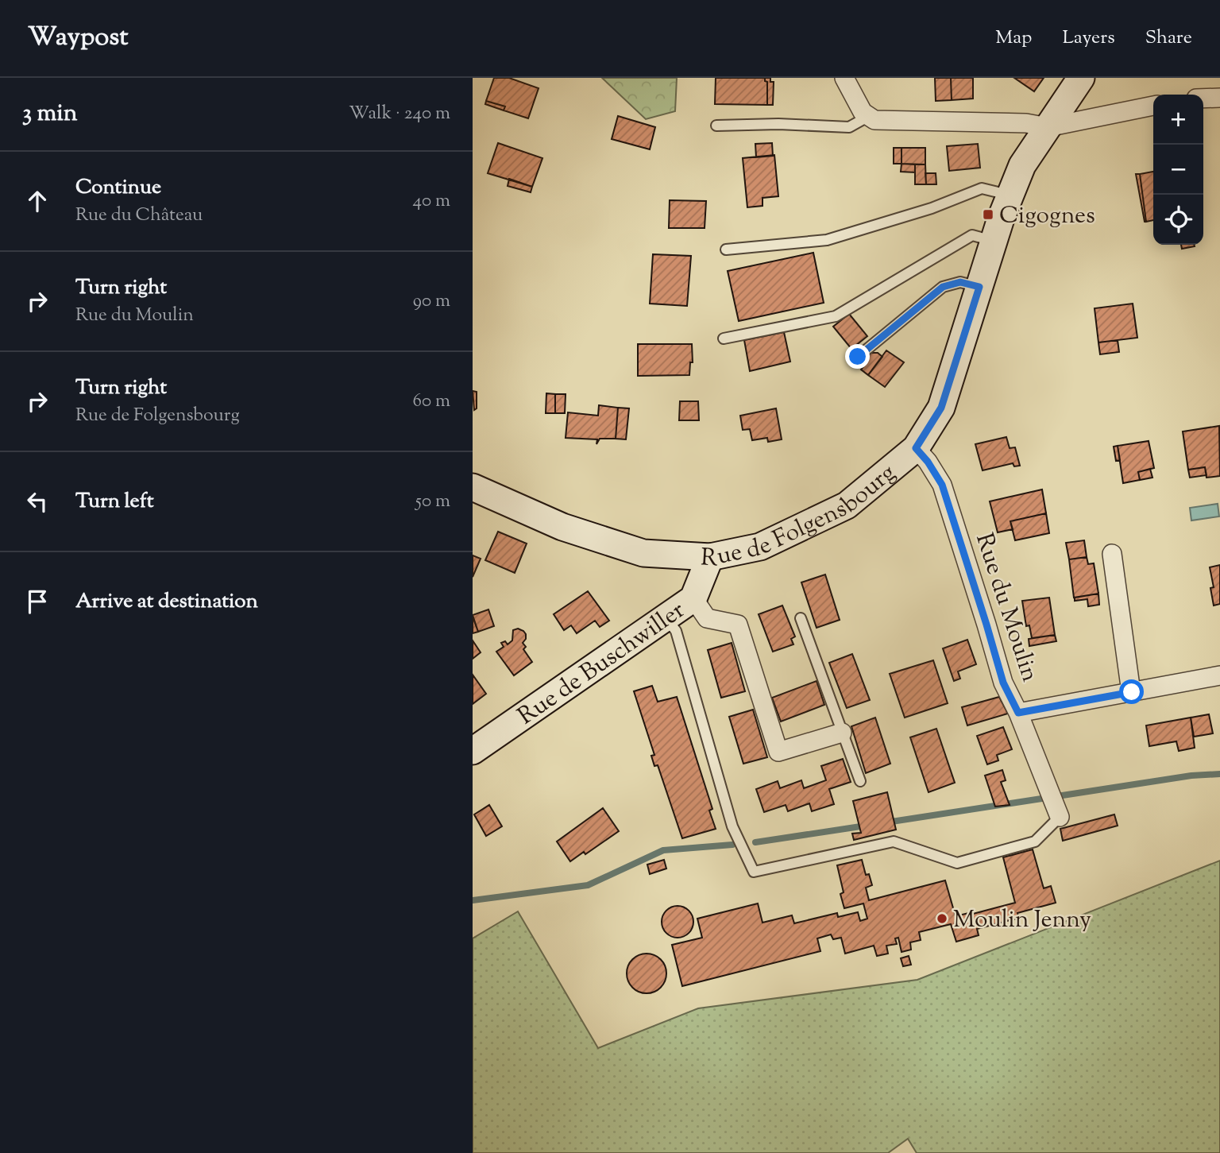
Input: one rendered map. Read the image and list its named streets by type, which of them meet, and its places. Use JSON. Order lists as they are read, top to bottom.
{
  "streets": {
    "main road": ["Rue de Folgensbourg", "Rue de Buschwiller"],
    "street": ["Rue du Moulin"]
  },
  "crossings": [
    ["Rue de Folgensbourg", "Rue du Moulin"],
    ["Rue de Folgensbourg", "Rue de Buschwiller"]
  ],
  "places": {
    "transit": ["Cigognes"],
    "other": ["Moulin Jenny"]
  },
  "page": {
    "header": "Waypost",
    "nav": ["Map", "Layers", "Share"],
    "heading": ["3 min", "Walk · 240 m"],
    "map_buttons": ["+", "−"],
    "list": [
      ["Continue", "Rue du Château", "40 m"],
      ["Turn right", "Rue du Moulin", "90 m"],
      ["Turn right", "Rue de Folgensbourg", "60 m"],
      ["Turn left", "50 m"],
      "Arrive at destination"
    ]
  }
}
